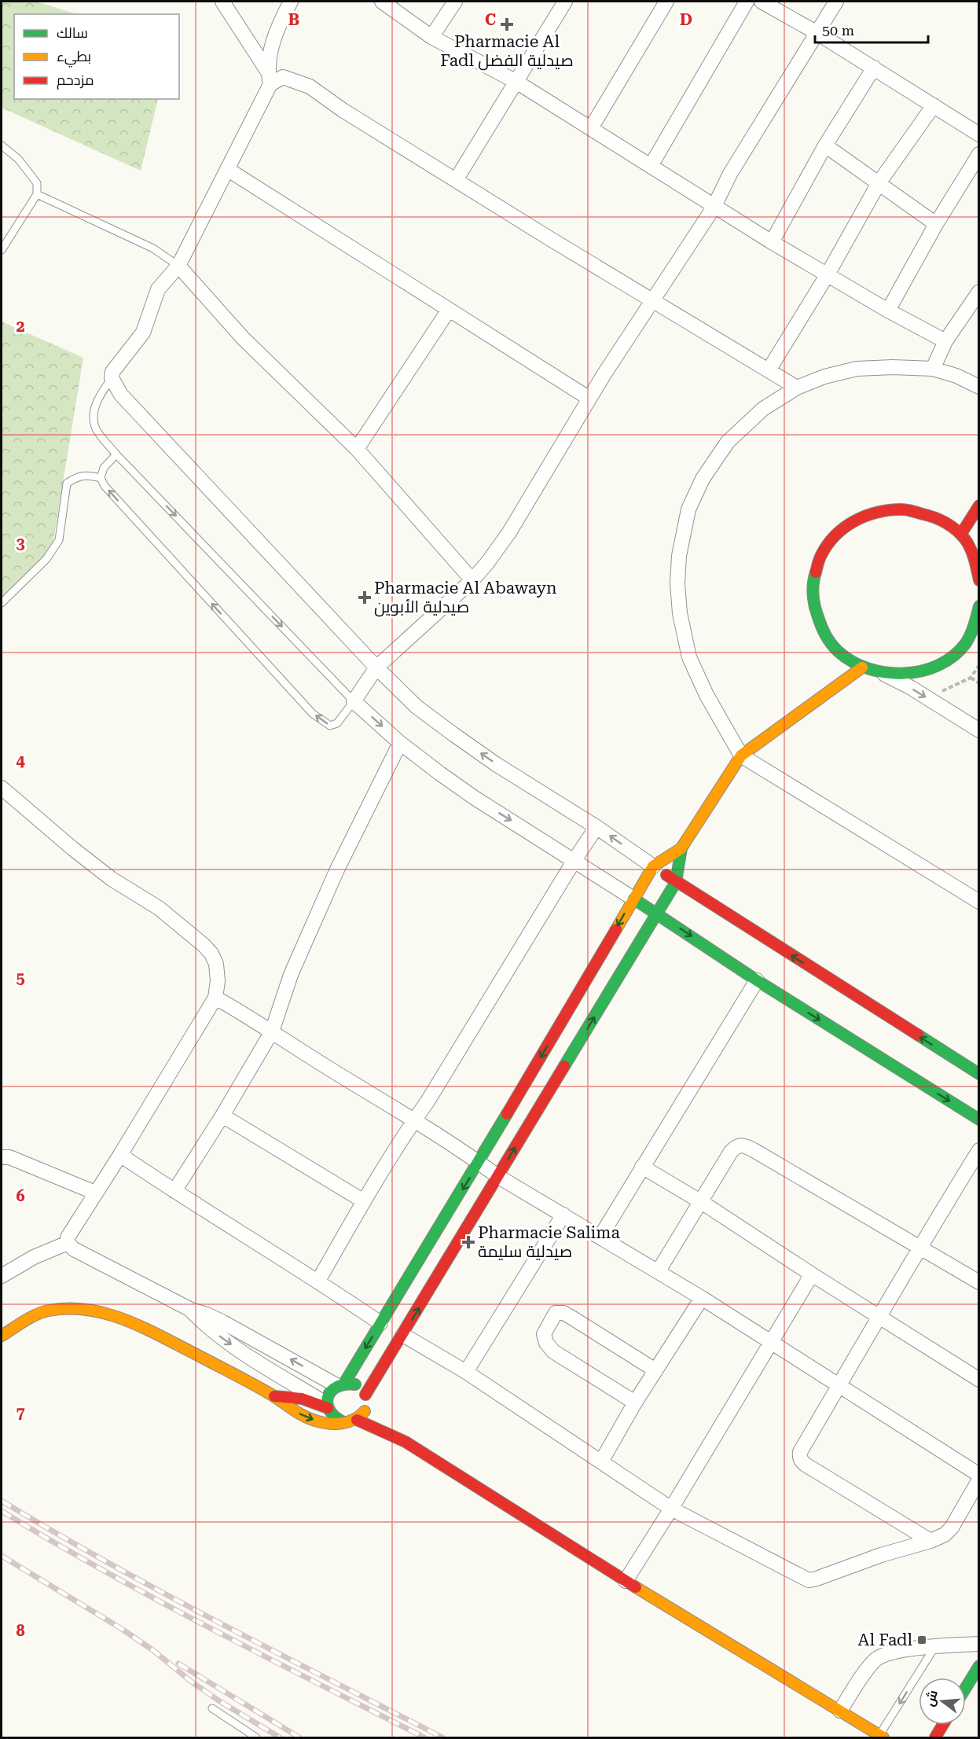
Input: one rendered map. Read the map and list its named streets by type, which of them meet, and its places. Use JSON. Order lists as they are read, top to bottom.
{
  "places": {
    "health": ["Pharmacie Al Fadl صيدلية الفضل", "Pharmacie Al Abawayn صيدلية الأبوين", "Pharmacie Salima صيدلية سليمة"],
    "transit": ["Al Fadl"]
  },
  "legend": ["سالك", "بطيء", "مزدحم"],
  "scale_bar": "50 m",
  "north": "left",
  "grid": {
    "columns": ["B", "C", "D"],
    "rows": [
      "2",
      "3",
      "4",
      "5",
      "6",
      "7",
      "8"
    ]
  }
}
